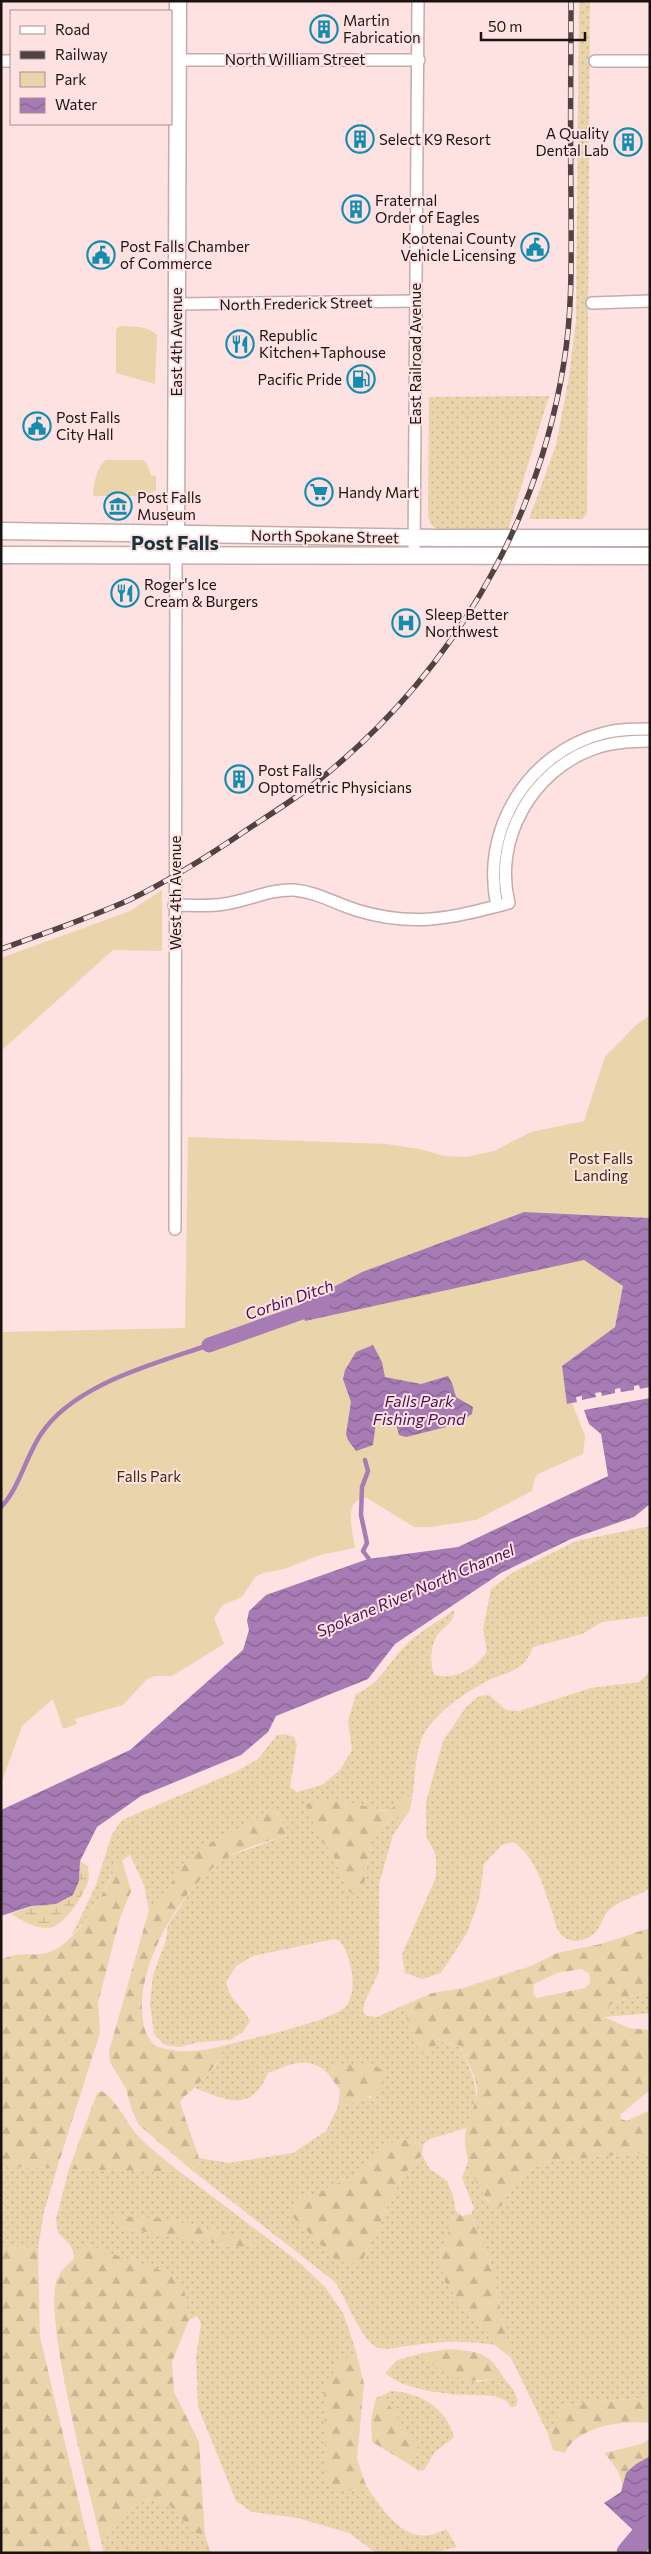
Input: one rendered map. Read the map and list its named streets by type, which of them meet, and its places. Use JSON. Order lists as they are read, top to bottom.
{
  "streets": {
    "main road": ["East 4th Avenue", "North Spokane Street"],
    "street": [
      "North William Street",
      "North Frederick Street",
      "East Railroad Avenue",
      "West 4th Avenue"
    ]
  },
  "crossings": [
    ["North William Street", "East 4th Avenue"],
    ["North William Street", "East Railroad Avenue"],
    ["North Frederick Street", "East 4th Avenue"],
    ["North Frederick Street", "East Railroad Avenue"],
    ["East 4th Avenue", "North Spokane Street"],
    ["East 4th Avenue", "West 4th Avenue"],
    ["East Railroad Avenue", "North Spokane Street"],
    ["North Spokane Street", "West 4th Avenue"]
  ],
  "districts": ["Post Falls"],
  "water": ["Corbin Ditch", "Falls Park Fishing Pond", "Spokane River North Channel"],
  "parks": ["Post Falls Landing", "Falls Park"],
  "places": {
    "building": [
      "Martin Fabrication",
      "Select K9 Resort",
      "A Quality Dental Lab",
      "Fraternal Order of Eagles",
      "Post Falls Optometric Physicians"
    ],
    "public building": ["Kootenai County Vehicle Licensing", "Post Falls Chamber of Commerce", "Post Falls City Hall"],
    "restaurant": ["Republic Kitchen+Taphouse", "Roger's Ice Cream & Burgers"],
    "fuel station": ["Pacific Pride"],
    "supermarket": ["Handy Mart"],
    "museum": ["Post Falls Museum"],
    "hospital": ["Sleep Better Northwest"]
  },
  "legend": [
    "Road",
    "Railway",
    "Park",
    "Water"
  ],
  "scale_bar": "50 m"
}
